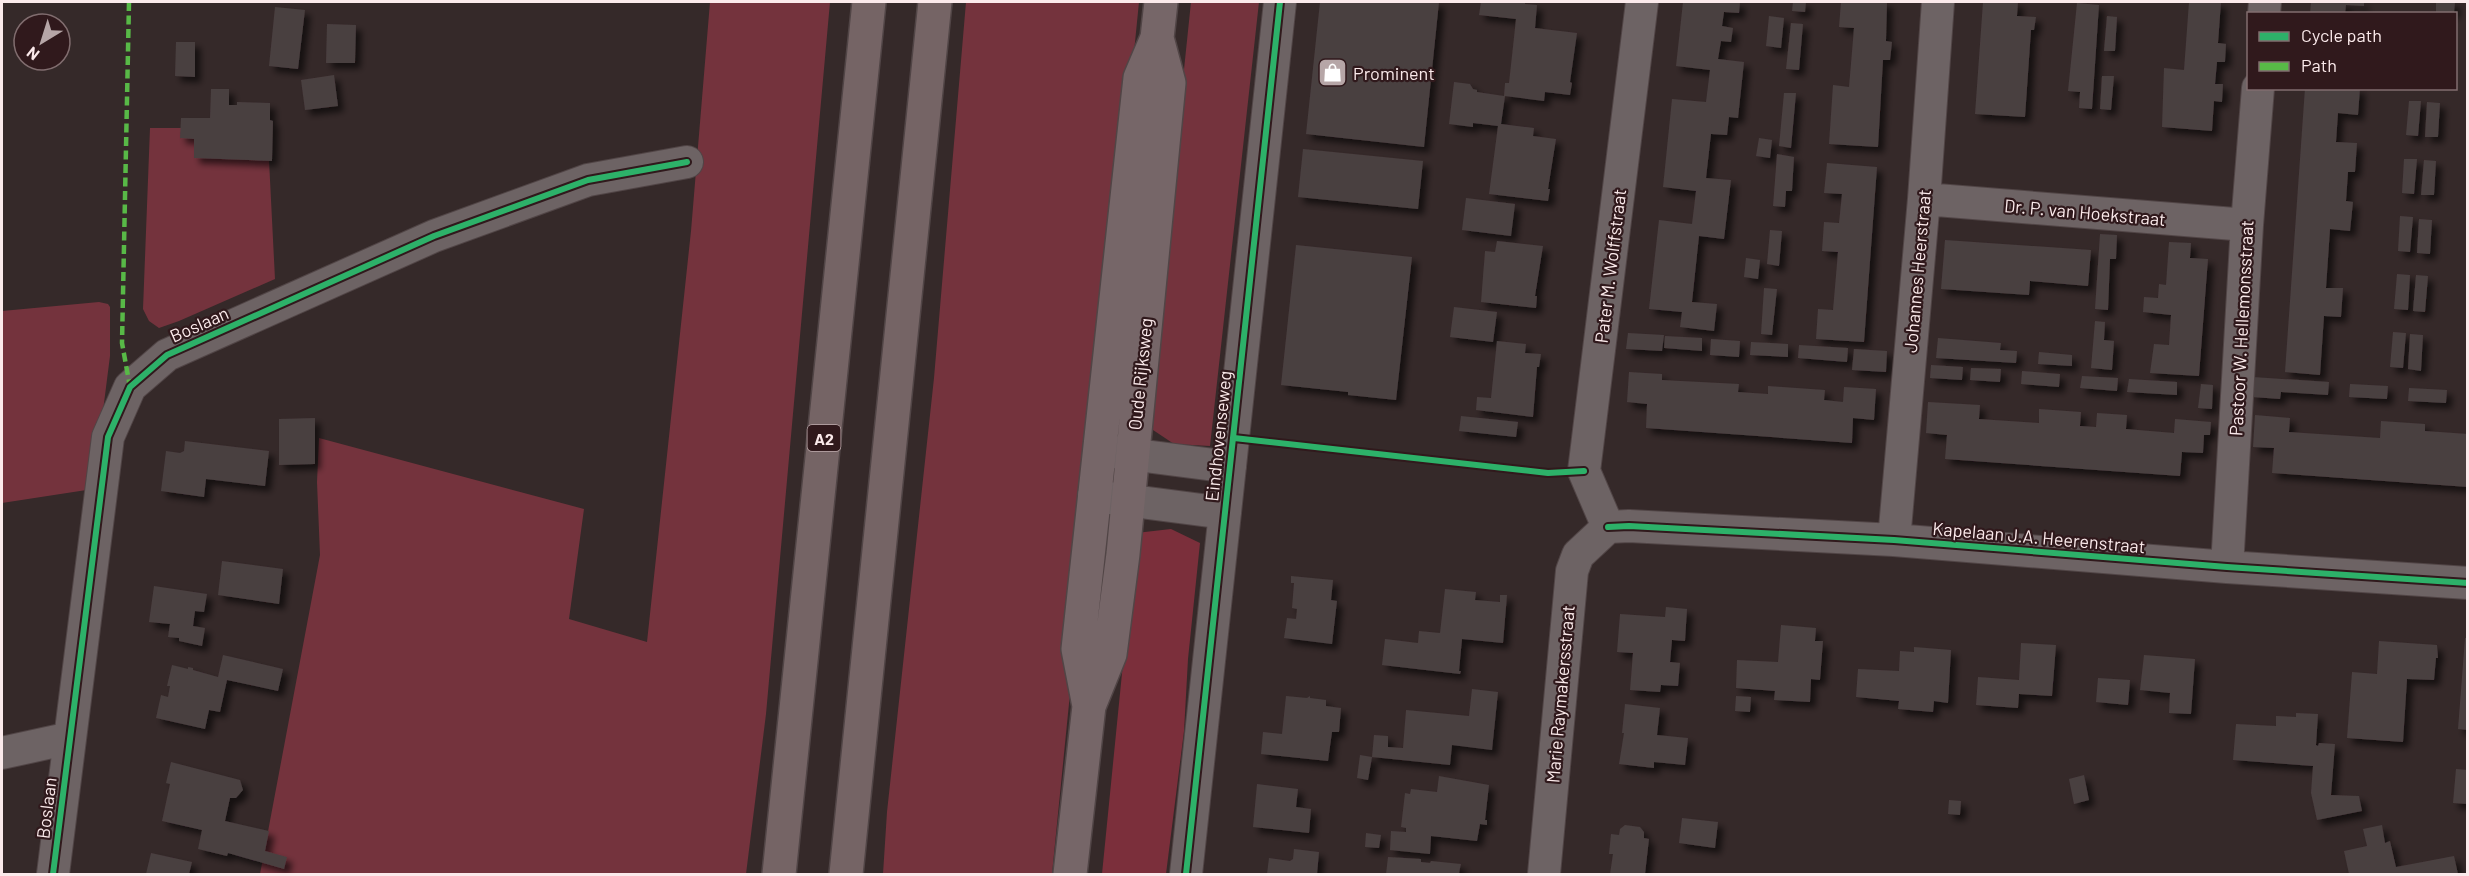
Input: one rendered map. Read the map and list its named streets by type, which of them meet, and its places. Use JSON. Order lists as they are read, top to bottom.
{
  "streets": {
    "highway": ["A2"],
    "main road": ["Oude Rijksweg"],
    "street": [
      "Dr. P. van Hoekstraat",
      "Pater M. Wolffstraat",
      "Johannes Heerstraat",
      "Boslaan",
      "Pastoor W. Hellemonsstraat",
      "Eindhovenseweg",
      "Kapelaan J.A. Heerenstraat",
      "Marie Raymakersstraat"
    ]
  },
  "crossings": [
    ["Dr. P. van Hoekstraat", "Johannes Heerstraat"],
    ["Dr. P. van Hoekstraat", "Pastoor W. Hellemonsstraat"],
    ["Pater M. Wolffstraat", "Kapelaan J.A. Heerenstraat"],
    ["Pater M. Wolffstraat", "Marie Raymakersstraat"],
    ["Johannes Heerstraat", "Kapelaan J.A. Heerenstraat"],
    ["Pastoor W. Hellemonsstraat", "Kapelaan J.A. Heerenstraat"],
    ["Oude Rijksweg", "Eindhovenseweg"],
    ["Kapelaan J.A. Heerenstraat", "Marie Raymakersstraat"]
  ],
  "places": {
    "shop": ["Prominent"]
  },
  "legend": ["Cycle path", "Path"],
  "north": "bottom left"
}
